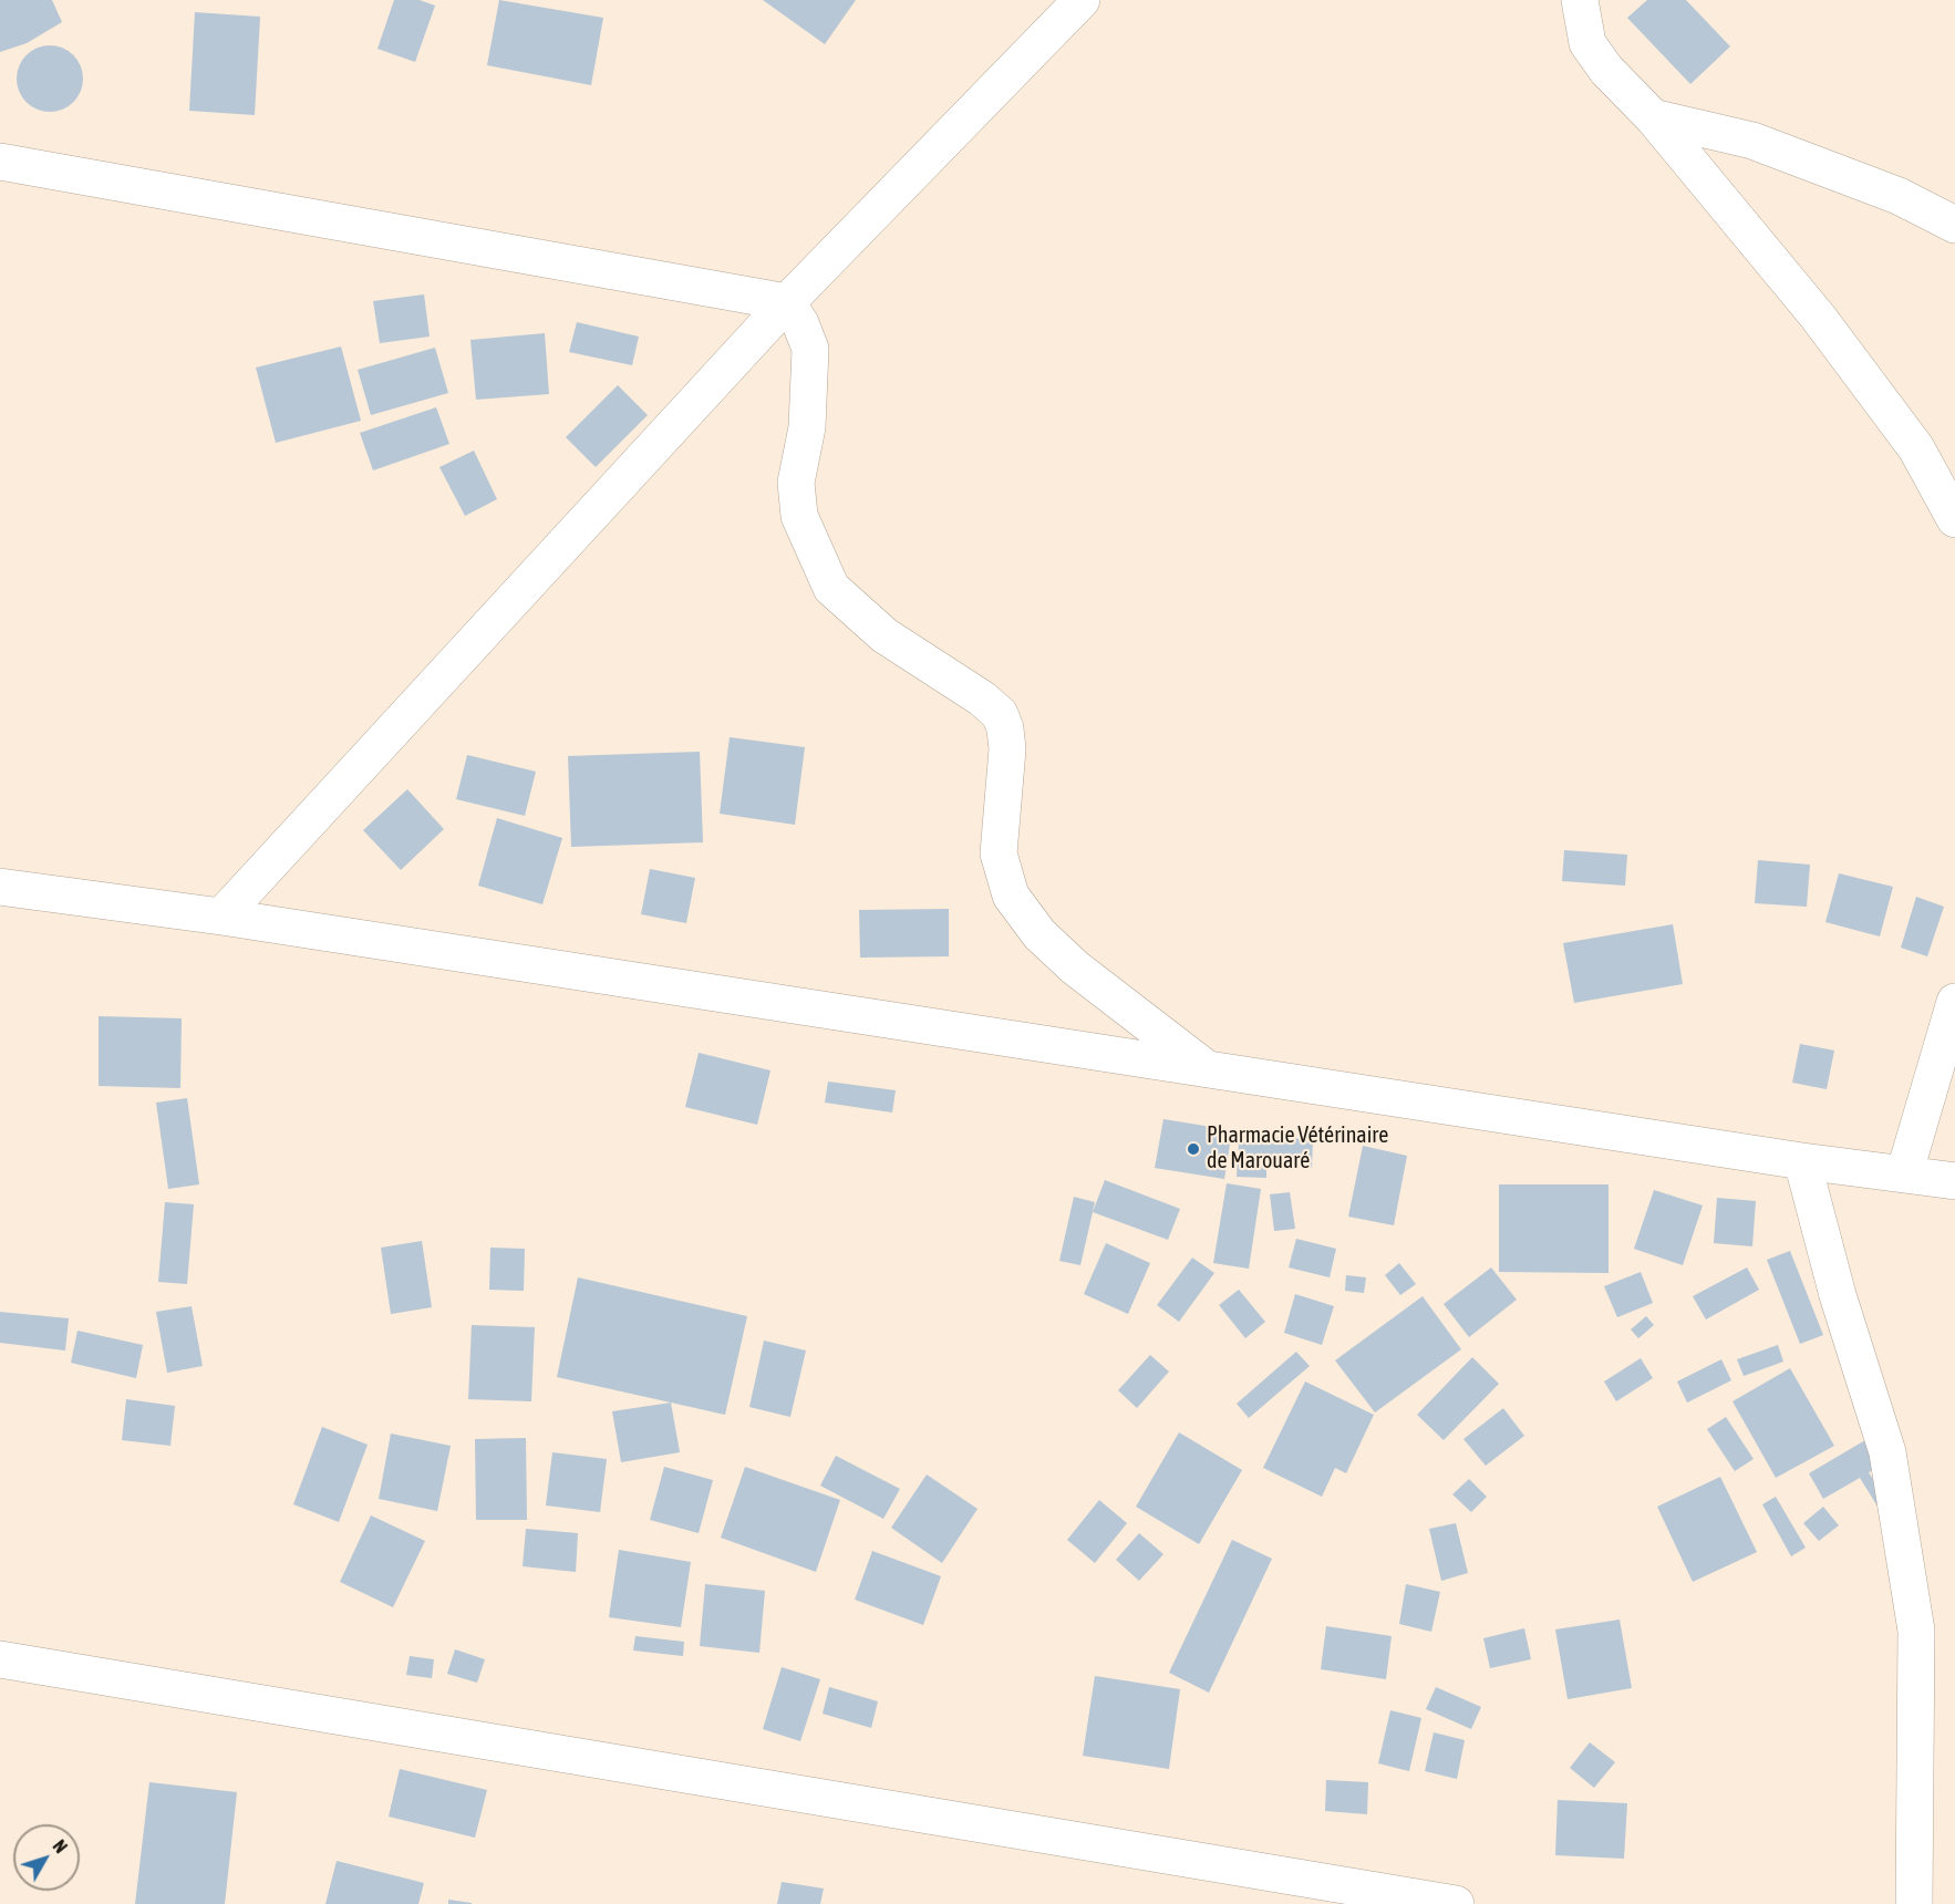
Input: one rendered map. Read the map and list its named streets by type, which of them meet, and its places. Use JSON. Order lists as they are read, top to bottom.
{
  "places": ["Pharmacie Vétérinaire de Marouaré"],
  "north": "top right"
}
